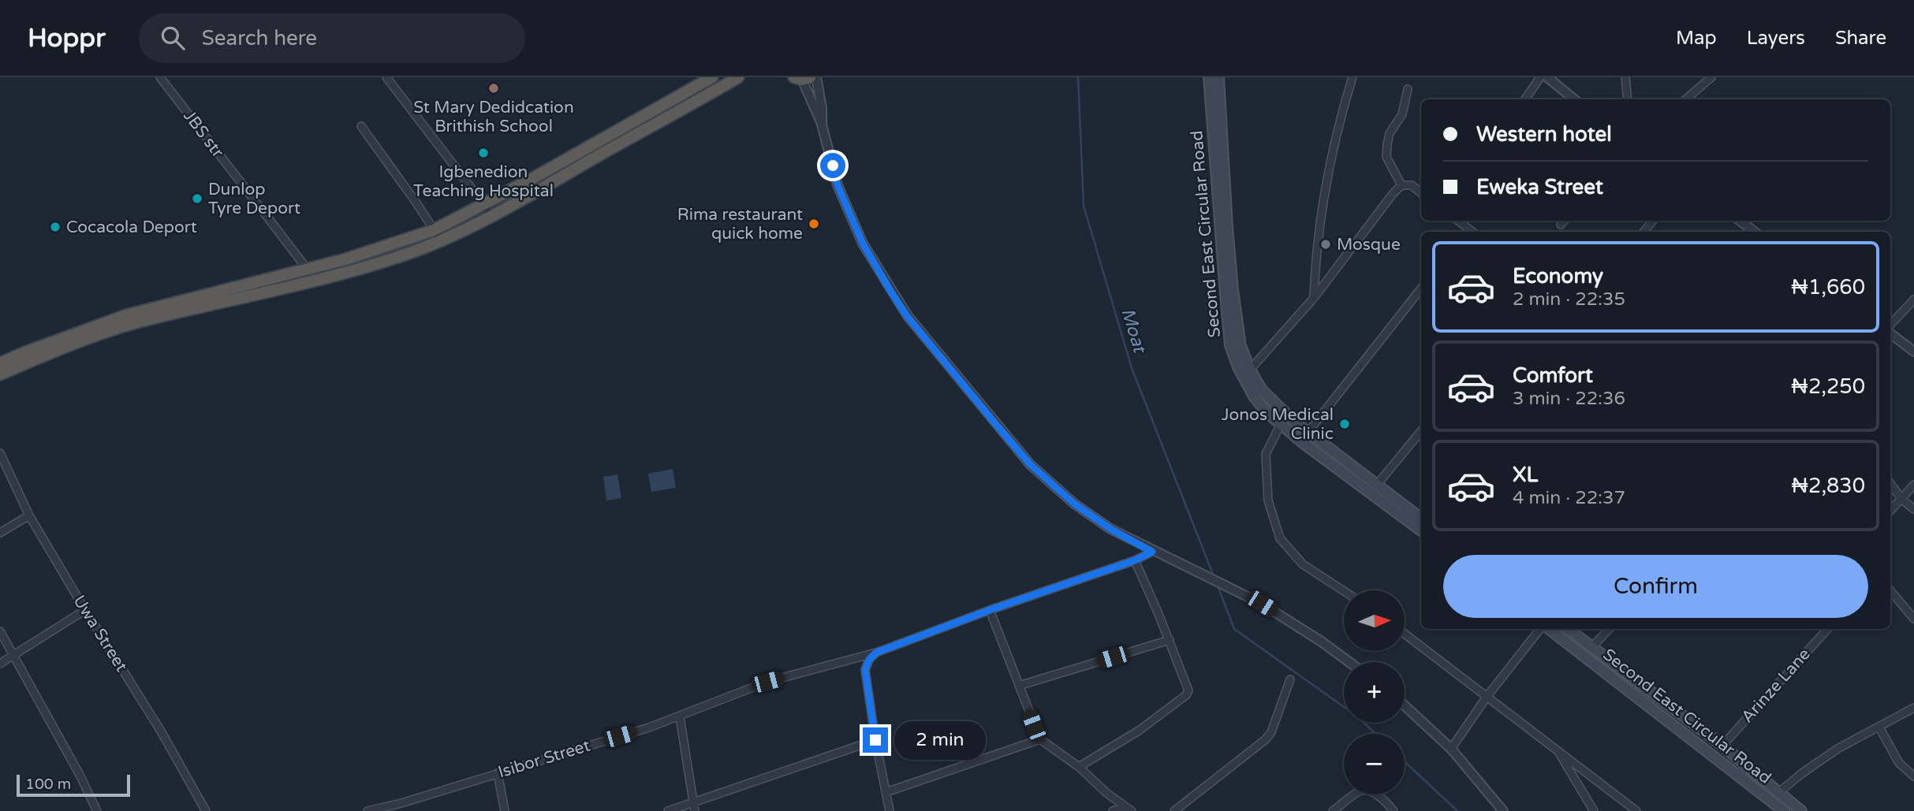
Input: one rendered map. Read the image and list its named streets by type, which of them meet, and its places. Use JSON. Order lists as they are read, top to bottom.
{
  "streets": {
    "main road": ["Second East Circular Road"],
    "street": [
      "JBS str",
      "Uwa Street",
      "Arinze Lane",
      "Isibor Street"
    ]
  },
  "crossings": [
    ["Second East Circular Road", "Arinze Lane"]
  ],
  "water": ["Moat"],
  "places": [
    "St Mary Dedidcation Brithish School",
    "Igbenedion Teaching Hospital",
    "Dunlop Tyre Deport",
    "Rima restaurant quick home",
    "Cocacola Deport",
    "Mosque",
    "Jonos Medical Clinic"
  ],
  "scale_bar": "100 m",
  "north": "right",
  "page": {
    "header": "Hoppr",
    "search": "Search here",
    "nav": ["Map", "Layers", "Share"],
    "banner": ["Western hotel", "Eweka Street"],
    "list": [
      {
        "name": "Economy",
        "note": "2 min · 22:35",
        "value": "₦1,660"
      },
      {
        "name": "Comfort",
        "note": "3 min · 22:36",
        "value": "₦2,250"
      },
      {
        "name": "XL",
        "note": "4 min · 22:37",
        "value": "₦2,830"
      }
    ],
    "buttons": "Confirm",
    "map_buttons": ["+", "−"],
    "bubble": "2 min",
    "scale": "100 m"
  }
}
